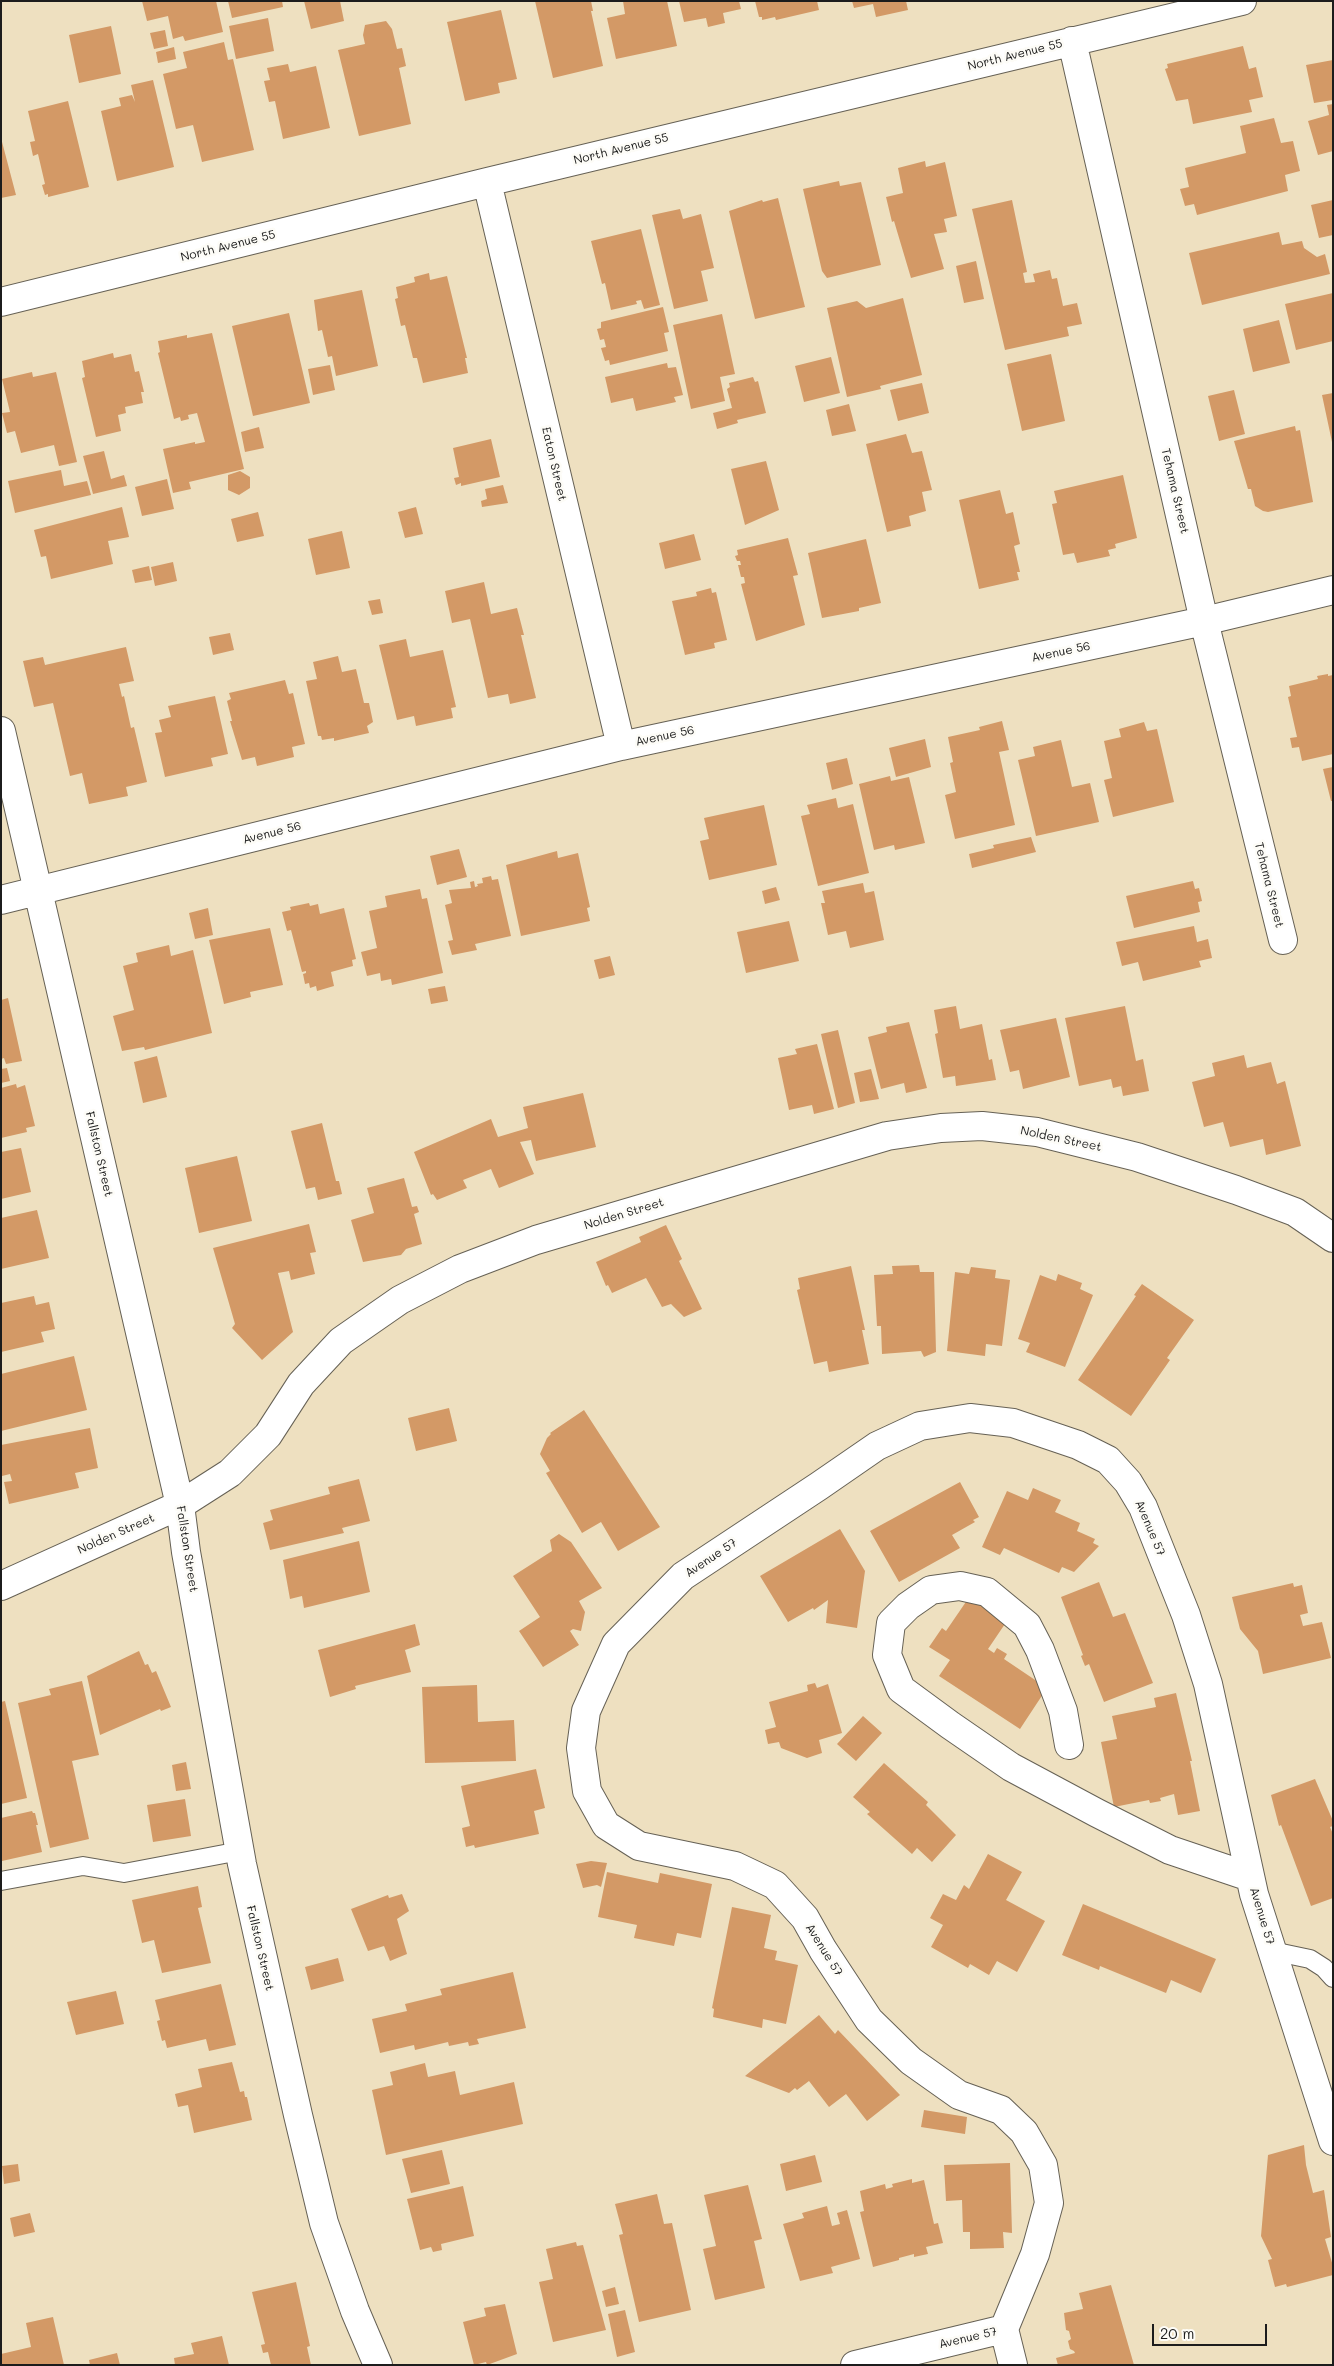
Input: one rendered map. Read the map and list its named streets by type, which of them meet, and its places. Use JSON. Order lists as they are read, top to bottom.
{
  "streets": {
    "street": [
      "North Avenue 55",
      "Eaton Street",
      "Tehama Street",
      "Avenue 56",
      "Nolden Street",
      "Fallston Street",
      "Avenue 57"
    ]
  },
  "crossings": [
    ["North Avenue 55", "Eaton Street"],
    ["North Avenue 55", "Tehama Street"],
    ["Eaton Street", "Avenue 56"],
    ["Tehama Street", "Avenue 56"],
    ["Avenue 56", "Fallston Street"],
    ["Nolden Street", "Fallston Street"]
  ],
  "scale_bar": "20 m"
}
